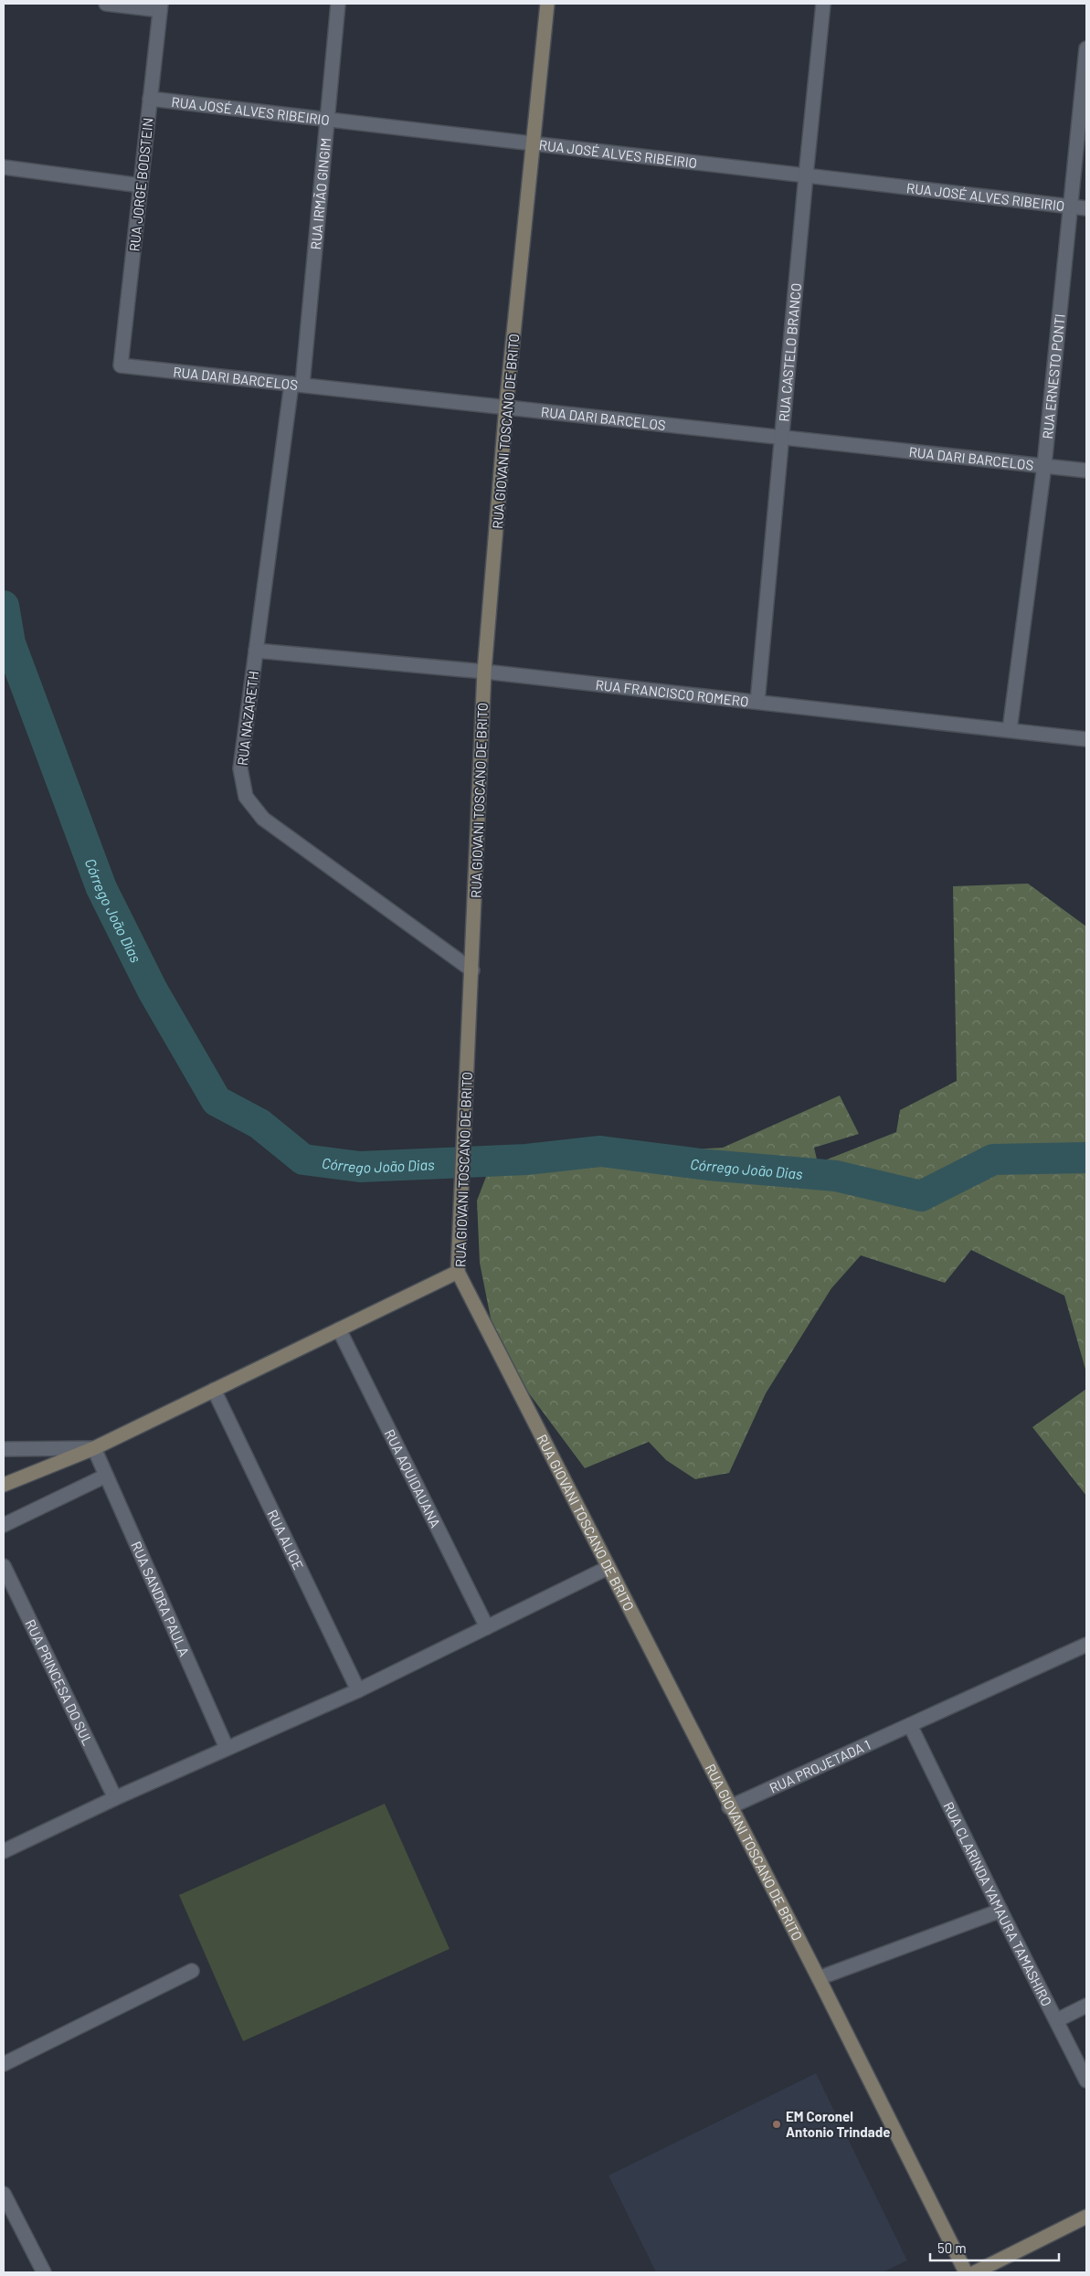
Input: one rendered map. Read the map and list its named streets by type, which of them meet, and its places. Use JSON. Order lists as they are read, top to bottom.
{
  "streets": {
    "main road": ["RUA GIOVANI TOSCANO DE BRITO"],
    "street": [
      "RUA JOSÉ ALVES RIBEIRIO",
      "RUA JORGE BODSTEIN",
      "RUA IRMÃO GINGIM",
      "RUA CASTELO BRANCO",
      "RUA ERNESTO PONTI",
      "RUA DARI BARCELOS",
      "RUA FRANCISCO ROMERO",
      "RUA NAZARETH",
      "RUA AQUIDAUANA",
      "RUA ALICE",
      "RUA SANDRA PAULA",
      "RUA PRINCESA DO SUL",
      "RUA PROJETADA 1",
      "RUA CLARINDA YAMAURA TAMASHIRO"
    ]
  },
  "crossings": [
    ["RUA JOSÉ ALVES RIBEIRIO", "RUA JORGE BODSTEIN"],
    ["RUA JOSÉ ALVES RIBEIRIO", "RUA IRMÃO GINGIM"],
    ["RUA JOSÉ ALVES RIBEIRIO", "RUA CASTELO BRANCO"],
    ["RUA JOSÉ ALVES RIBEIRIO", "RUA ERNESTO PONTI"],
    ["RUA JOSÉ ALVES RIBEIRIO", "RUA GIOVANI TOSCANO DE BRITO"],
    ["RUA JORGE BODSTEIN", "RUA DARI BARCELOS"],
    ["RUA IRMÃO GINGIM", "RUA DARI BARCELOS"],
    ["RUA IRMÃO GINGIM", "RUA NAZARETH"],
    ["RUA CASTELO BRANCO", "RUA DARI BARCELOS"],
    ["RUA CASTELO BRANCO", "RUA FRANCISCO ROMERO"],
    ["RUA ERNESTO PONTI", "RUA DARI BARCELOS"],
    ["RUA ERNESTO PONTI", "RUA FRANCISCO ROMERO"],
    ["RUA DARI BARCELOS", "RUA GIOVANI TOSCANO DE BRITO"],
    ["RUA DARI BARCELOS", "RUA NAZARETH"],
    ["RUA GIOVANI TOSCANO DE BRITO", "RUA FRANCISCO ROMERO"],
    ["RUA GIOVANI TOSCANO DE BRITO", "RUA NAZARETH"],
    ["RUA GIOVANI TOSCANO DE BRITO", "RUA PROJETADA 1"],
    ["RUA FRANCISCO ROMERO", "RUA NAZARETH"],
    ["RUA PROJETADA 1", "RUA CLARINDA YAMAURA TAMASHIRO"]
  ],
  "water": ["Córrego João Dias"],
  "places": ["EM Coronel Antonio Trindade"],
  "scale_bar": "50 m"
}
